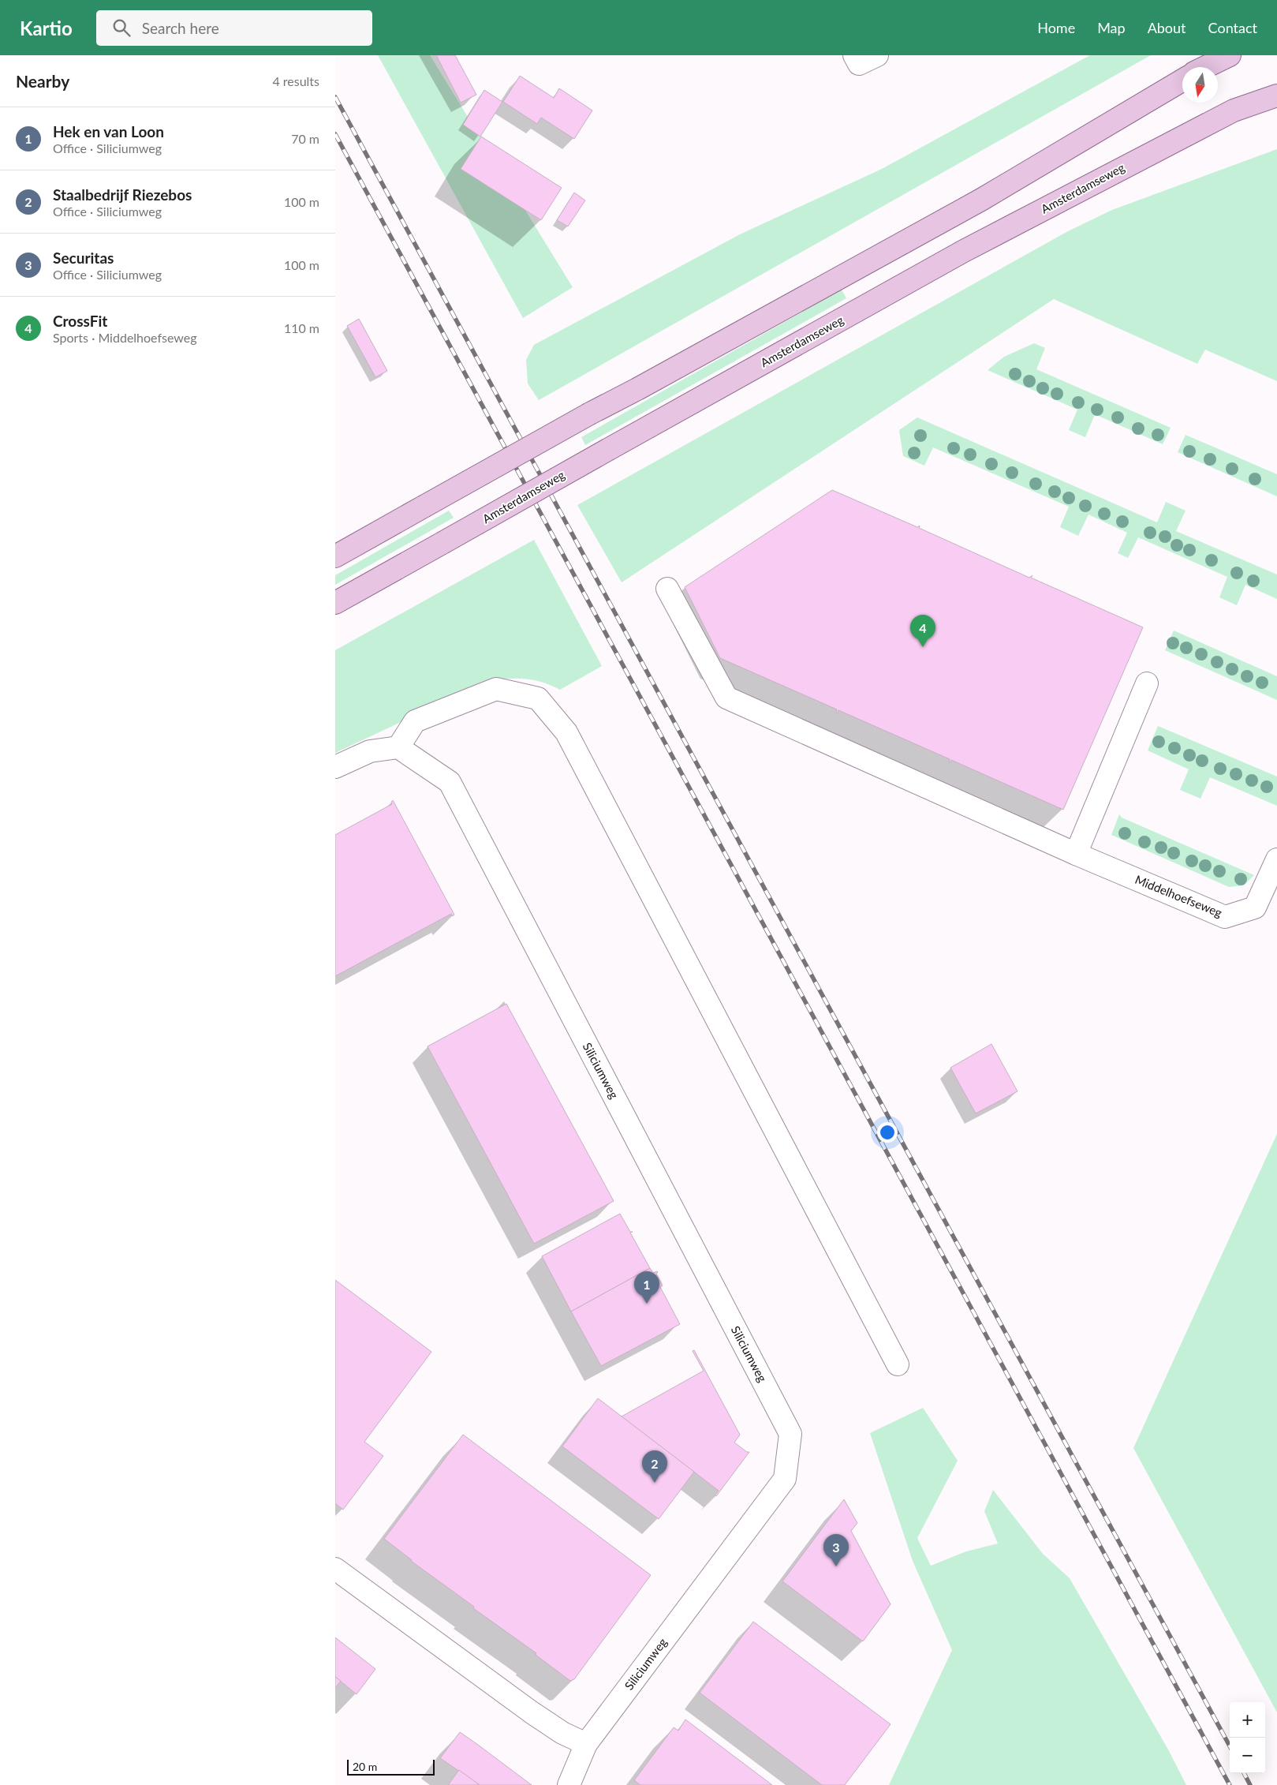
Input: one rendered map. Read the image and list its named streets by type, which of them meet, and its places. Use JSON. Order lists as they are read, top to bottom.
{
  "streets": {
    "main road": ["Amsterdamseweg"],
    "street": ["Middelhoefseweg", "Siliciumweg"]
  },
  "scale_bar": "20 m",
  "north": "bottom",
  "page": {
    "header": "Kartio",
    "search": "Search here",
    "nav": [
      "Home",
      "Map",
      "About",
      "Contact"
    ],
    "heading": ["Nearby", "4 results"],
    "list": [
      {
        "mark": "1",
        "name": "Hek en van Loon",
        "note": "Office · Siliciumweg",
        "value": "70 m"
      },
      {
        "mark": "2",
        "name": "Staalbedrijf Riezebos",
        "note": "Office · Siliciumweg",
        "value": "100 m"
      },
      {
        "mark": "3",
        "name": "Securitas",
        "note": "Office · Siliciumweg",
        "value": "100 m"
      },
      {
        "mark": "4",
        "name": "CrossFit",
        "note": "Sports · Middelhoefseweg",
        "value": "110 m"
      }
    ],
    "pins": [
      "4",
      "1",
      "2",
      "3"
    ],
    "map_buttons": ["+", "−"],
    "scale": "20 m"
  }
}
